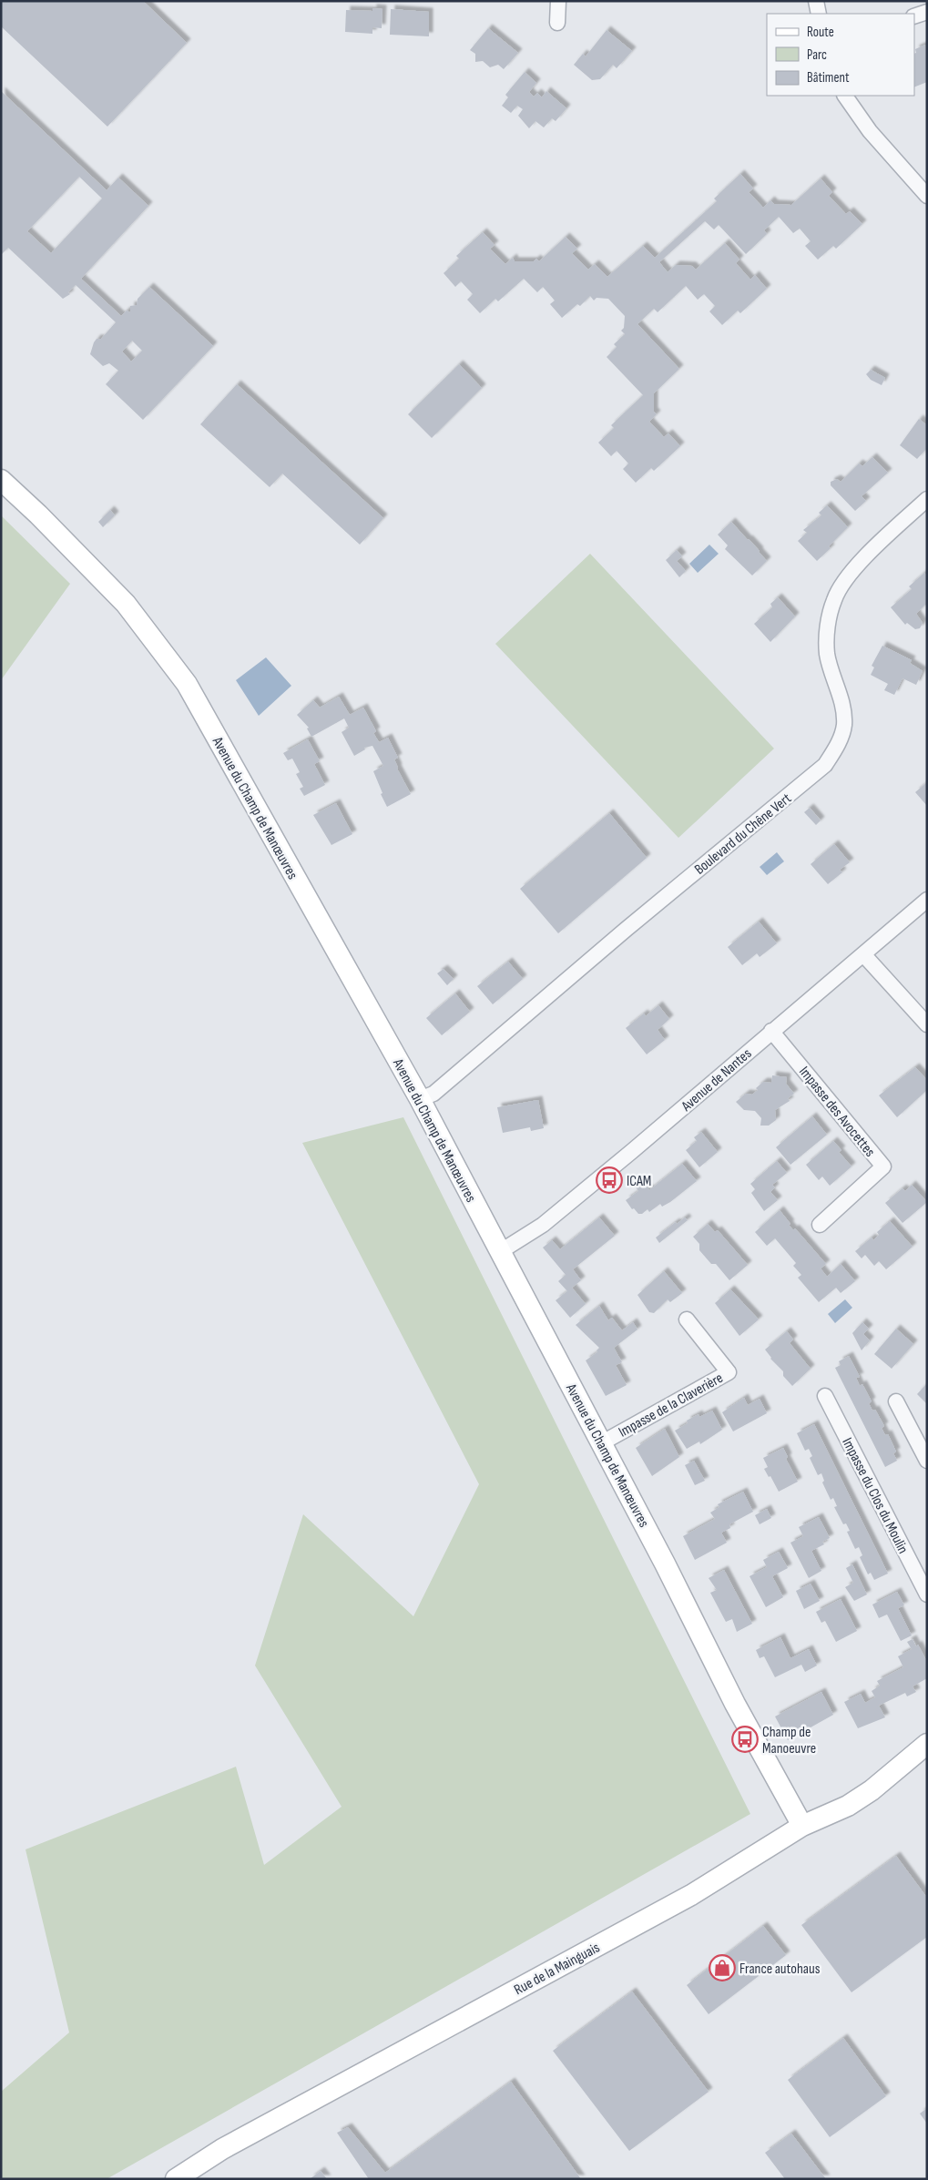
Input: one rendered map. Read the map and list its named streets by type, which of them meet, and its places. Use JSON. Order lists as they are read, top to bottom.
{
  "streets": {
    "street": [
      "Avenue du Champ de Manœuvres",
      "Boulevard du Chêne Vert",
      "Avenue de Nantes",
      "Impasse des Avocettes",
      "Impasse de la Claverière",
      "Impasse du Clos du Moulin",
      "Rue de la Mainguais"
    ]
  },
  "crossings": [
    ["Avenue du Champ de Manœuvres", "Boulevard du Chêne Vert"],
    ["Avenue du Champ de Manœuvres", "Avenue de Nantes"],
    ["Avenue du Champ de Manœuvres", "Impasse de la Claverière"],
    ["Avenue du Champ de Manœuvres", "Rue de la Mainguais"],
    ["Avenue de Nantes", "Impasse des Avocettes"]
  ],
  "places": {
    "bus stop": ["ICAM", "Champ de Manoeuvre"],
    "shop": ["France autohaus"]
  },
  "legend": ["Route", "Parc", "Bâtiment"]
}
